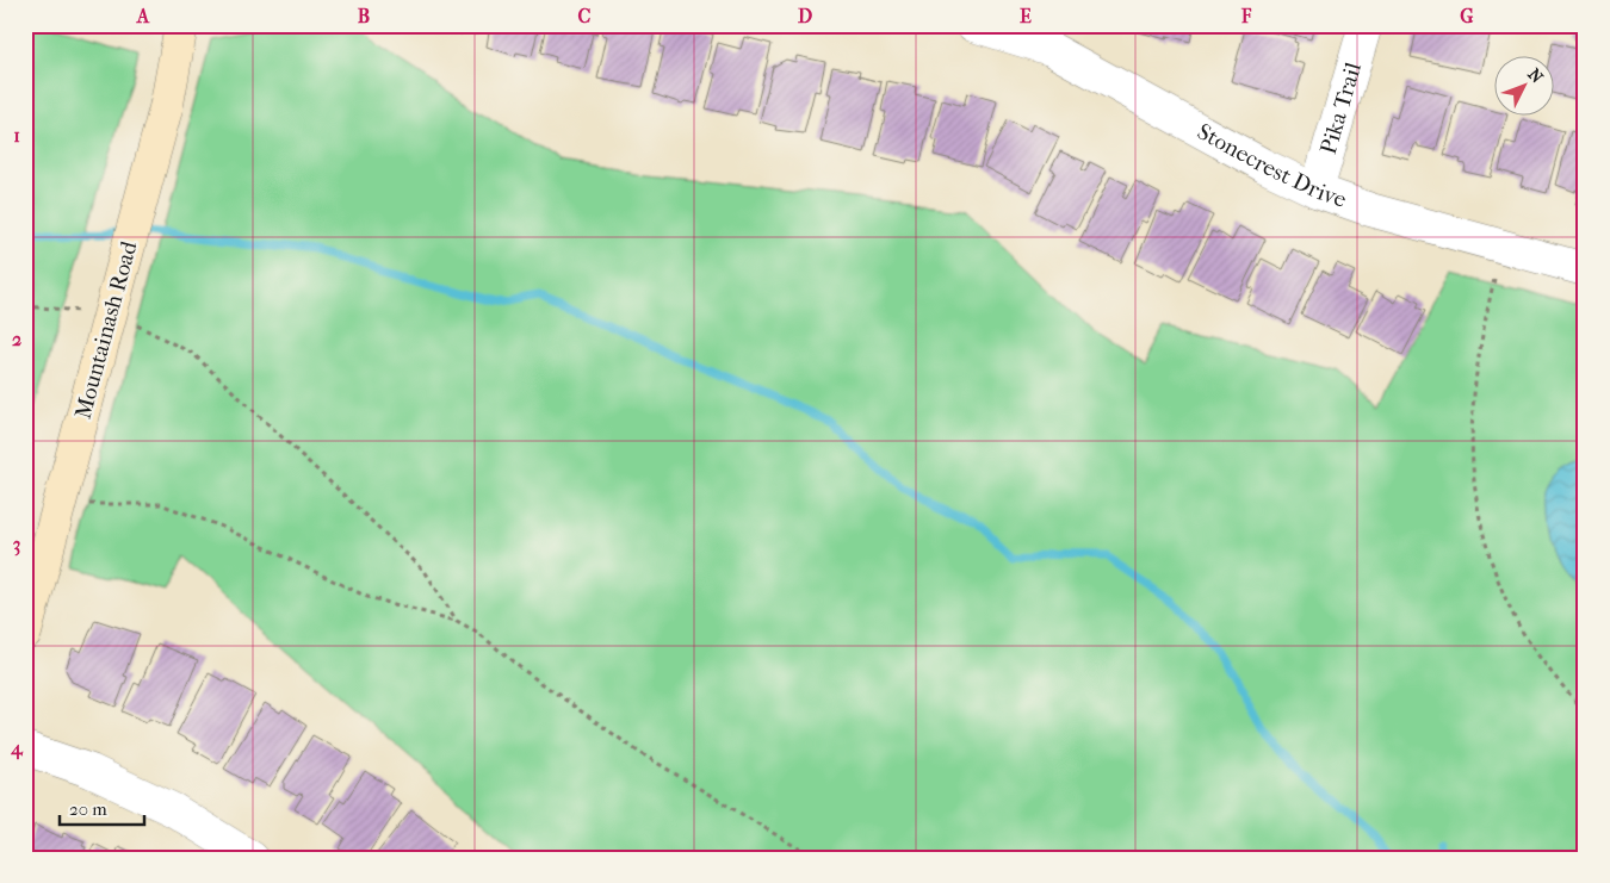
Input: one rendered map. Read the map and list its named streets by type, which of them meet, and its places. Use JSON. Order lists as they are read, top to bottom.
{
  "streets": {
    "street": ["Pika Trail", "Stonecrest Drive", "Mountainash Road"]
  },
  "crossings": [
    ["Pika Trail", "Stonecrest Drive"]
  ],
  "scale_bar": "20 m",
  "north": "top right",
  "grid": {
    "columns": [
      "A",
      "B",
      "C",
      "D",
      "E",
      "F",
      "G"
    ],
    "rows": [
      "1",
      "2",
      "3",
      "4"
    ]
  }
}
